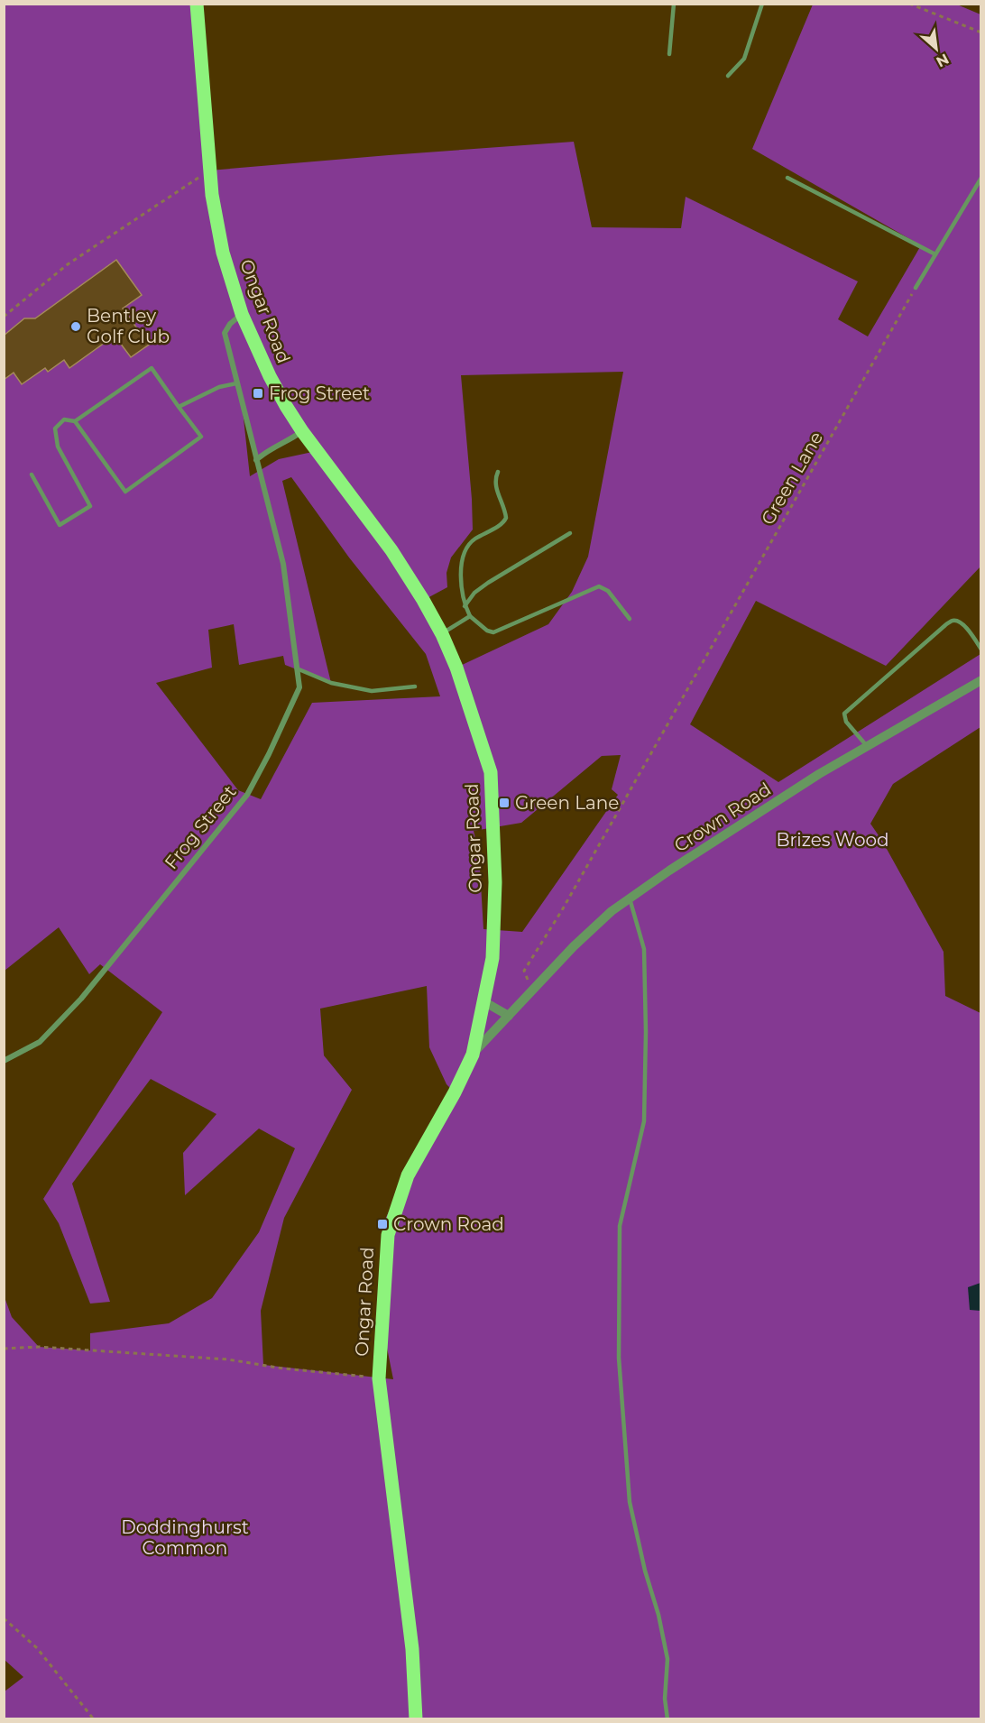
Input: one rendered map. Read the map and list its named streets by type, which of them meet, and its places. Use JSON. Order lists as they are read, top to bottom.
{
  "streets": {
    "main road": ["Ongar Road"],
    "street": ["Crown Road", "Frog Street"],
    "path": ["Green Lane"]
  },
  "crossings": [
    ["Ongar Road", "Crown Road"],
    ["Ongar Road", "Frog Street"],
    ["Green Lane", "Crown Road"]
  ],
  "parks": ["Brizes Wood", "Doddinghurst Common"],
  "places": {
    "other": ["Bentley Golf Club"],
    "transit": ["Frog Street", "Green Lane", "Crown Road"]
  },
  "north": "bottom right"
}
